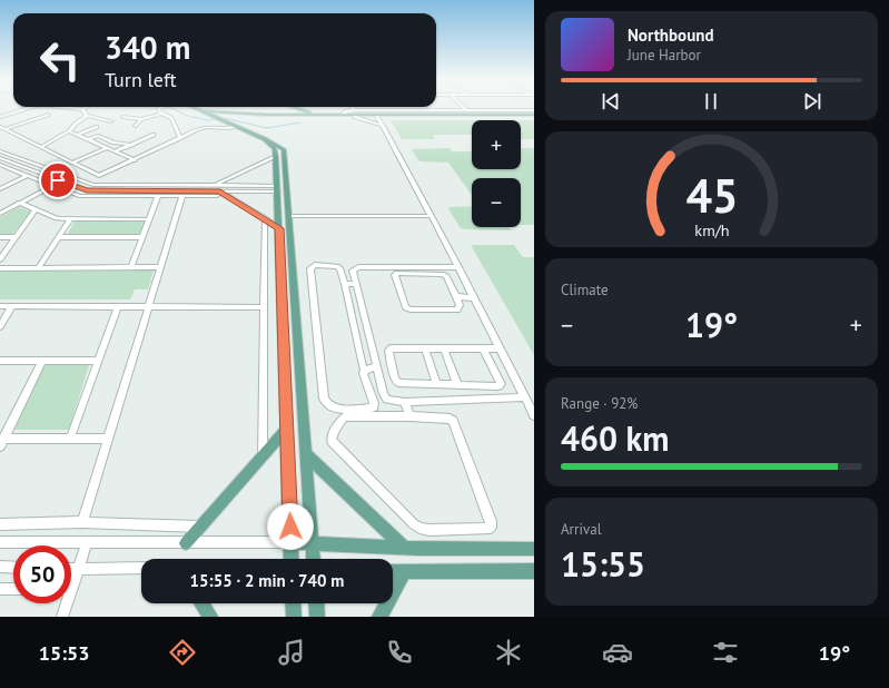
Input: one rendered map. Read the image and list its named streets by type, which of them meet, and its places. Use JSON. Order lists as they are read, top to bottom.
{
  "page": {
    "turn": ["340 m", "Turn left"],
    "song": ["Northbound", "June Harbor"],
    "map_buttons": ["+", "−"],
    "tile": [
      "Climate",
      ["Range · 92%", "460 km"],
      ["Arrival", "15:55"]
    ],
    "heat": ["−", "19°", "+"],
    "limit": "50",
    "trip": "15:55 · 2 min · 740 m",
    "tabs": ["15:53", "19°"],
    "gauge": ["45", "km/h"]
  }
}
